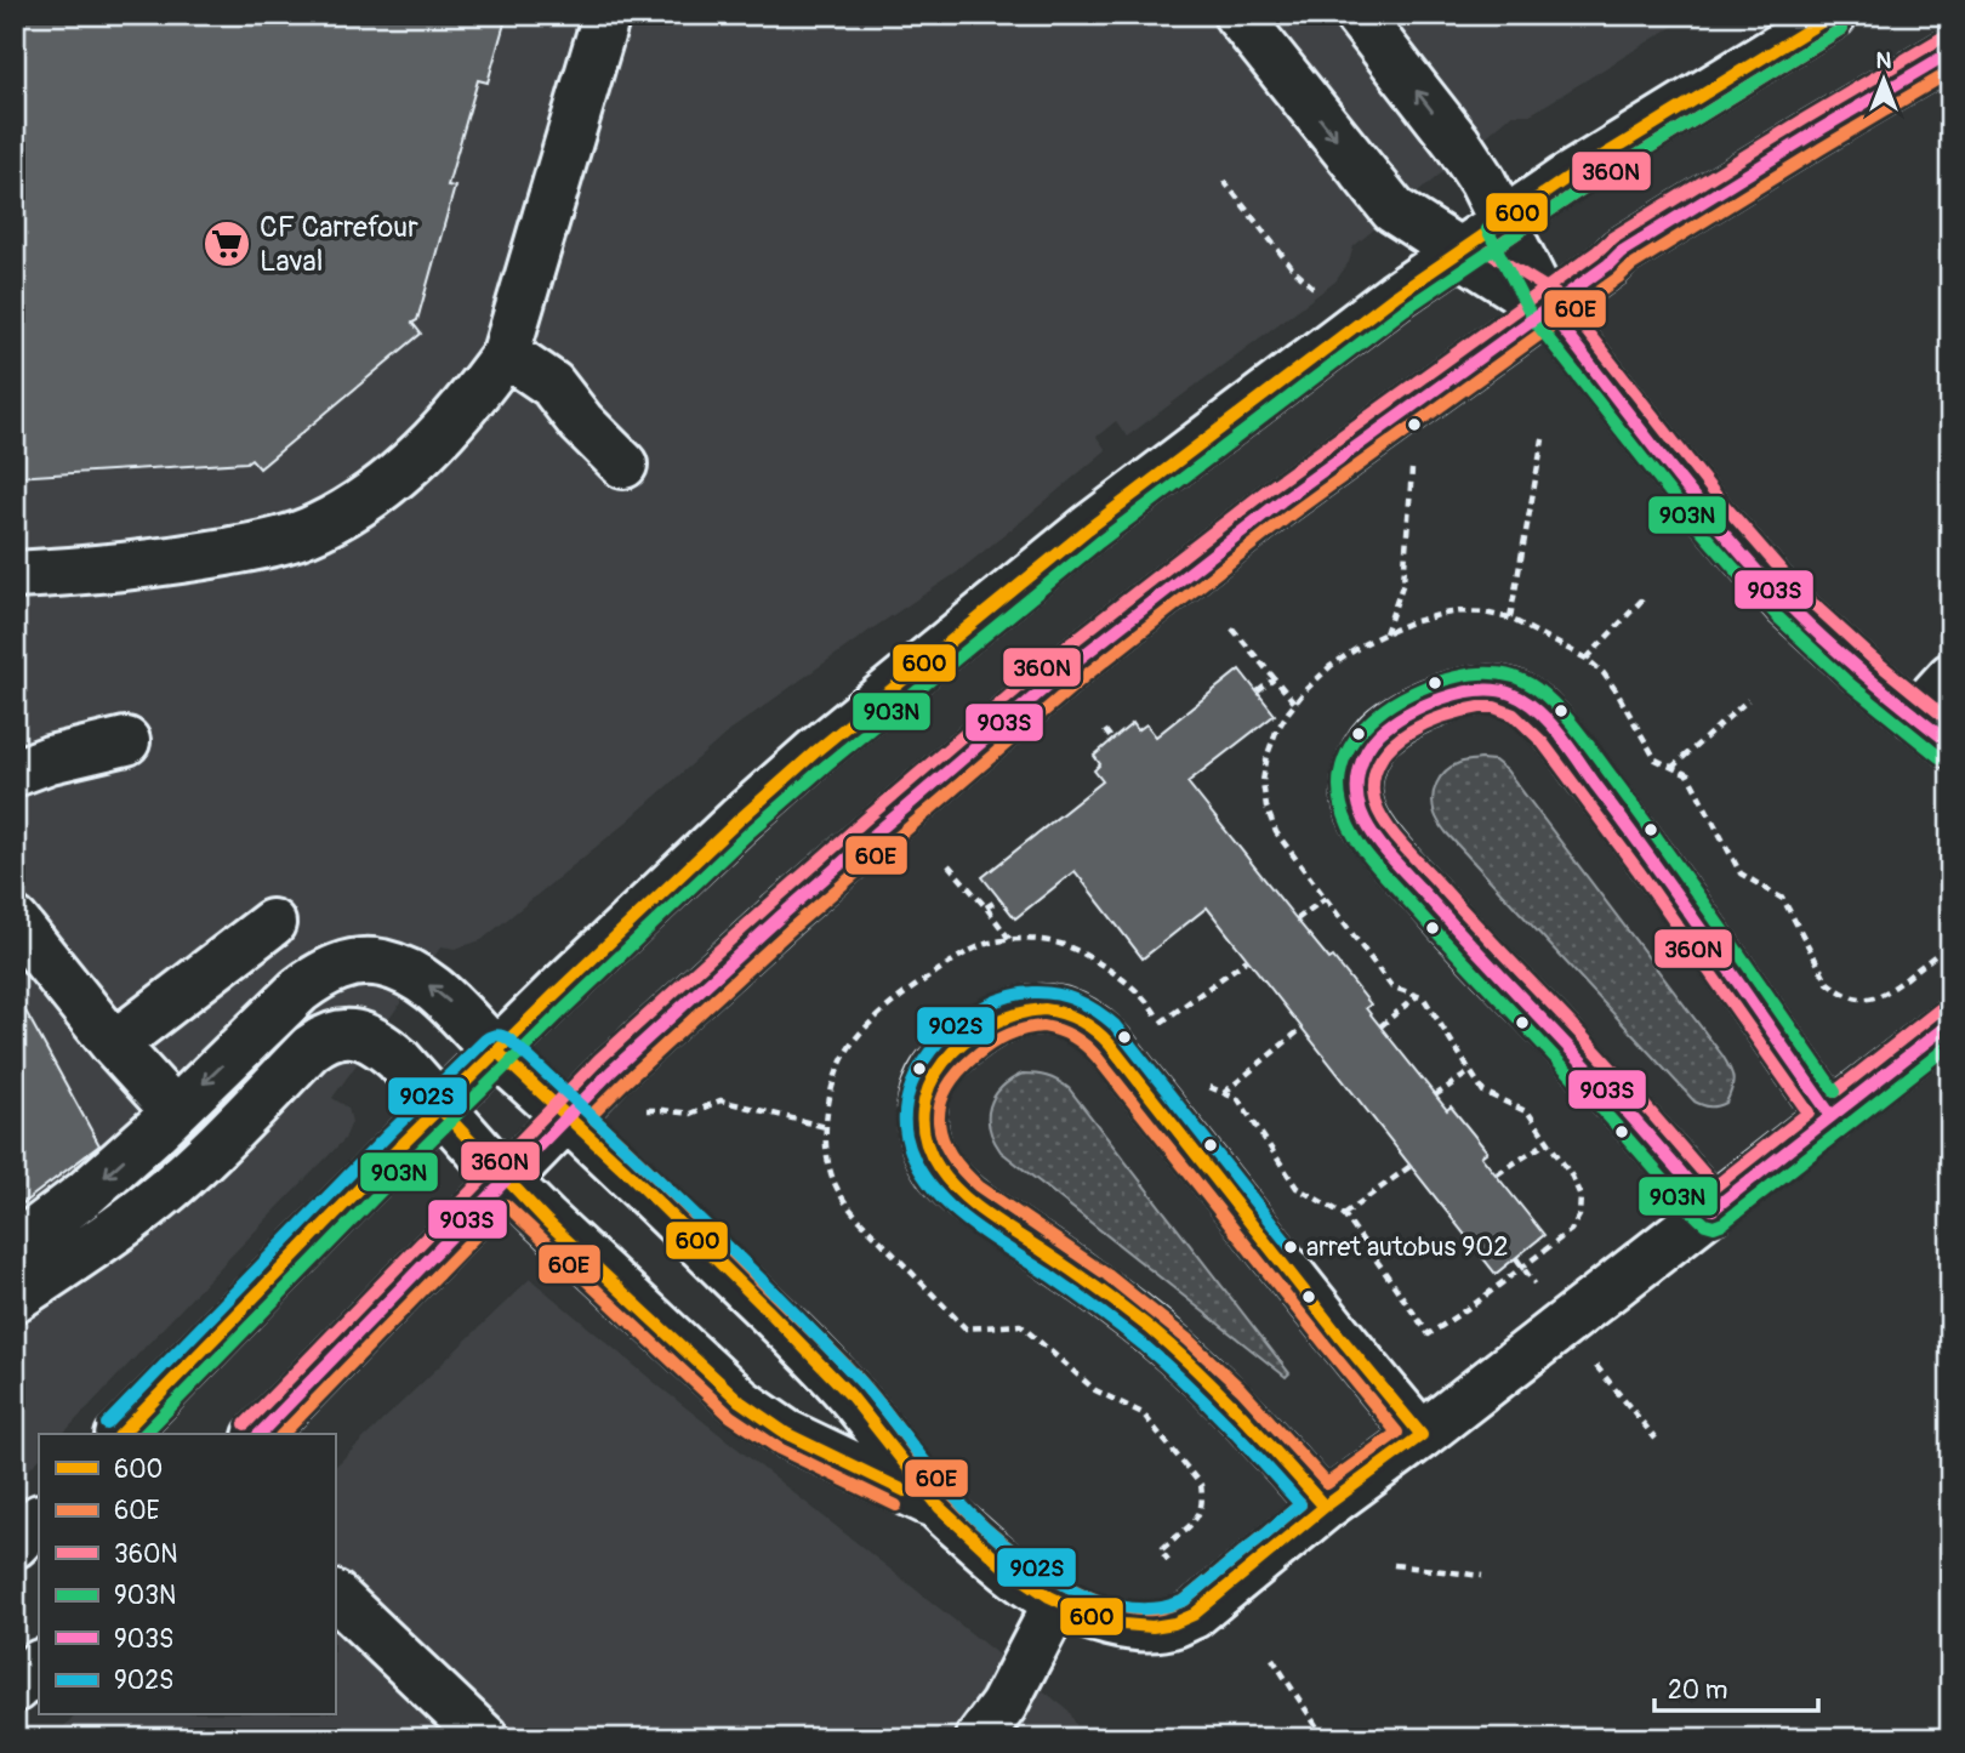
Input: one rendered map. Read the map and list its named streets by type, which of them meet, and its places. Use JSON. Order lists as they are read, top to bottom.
{
  "places": {
    "supermarket": ["CF Carrefour Laval"],
    "other": ["arret autobus 902"]
  },
  "lines": [
    "transit line 60O",
    "transit line 360N",
    "transit line 903N",
    "transit line 903S",
    "transit line 60E",
    "transit line 902S"
  ],
  "legend": [
    "60O",
    "60E",
    "360N",
    "903N",
    "903S",
    "902S"
  ],
  "scale_bar": "20 m",
  "north": "top"
}
